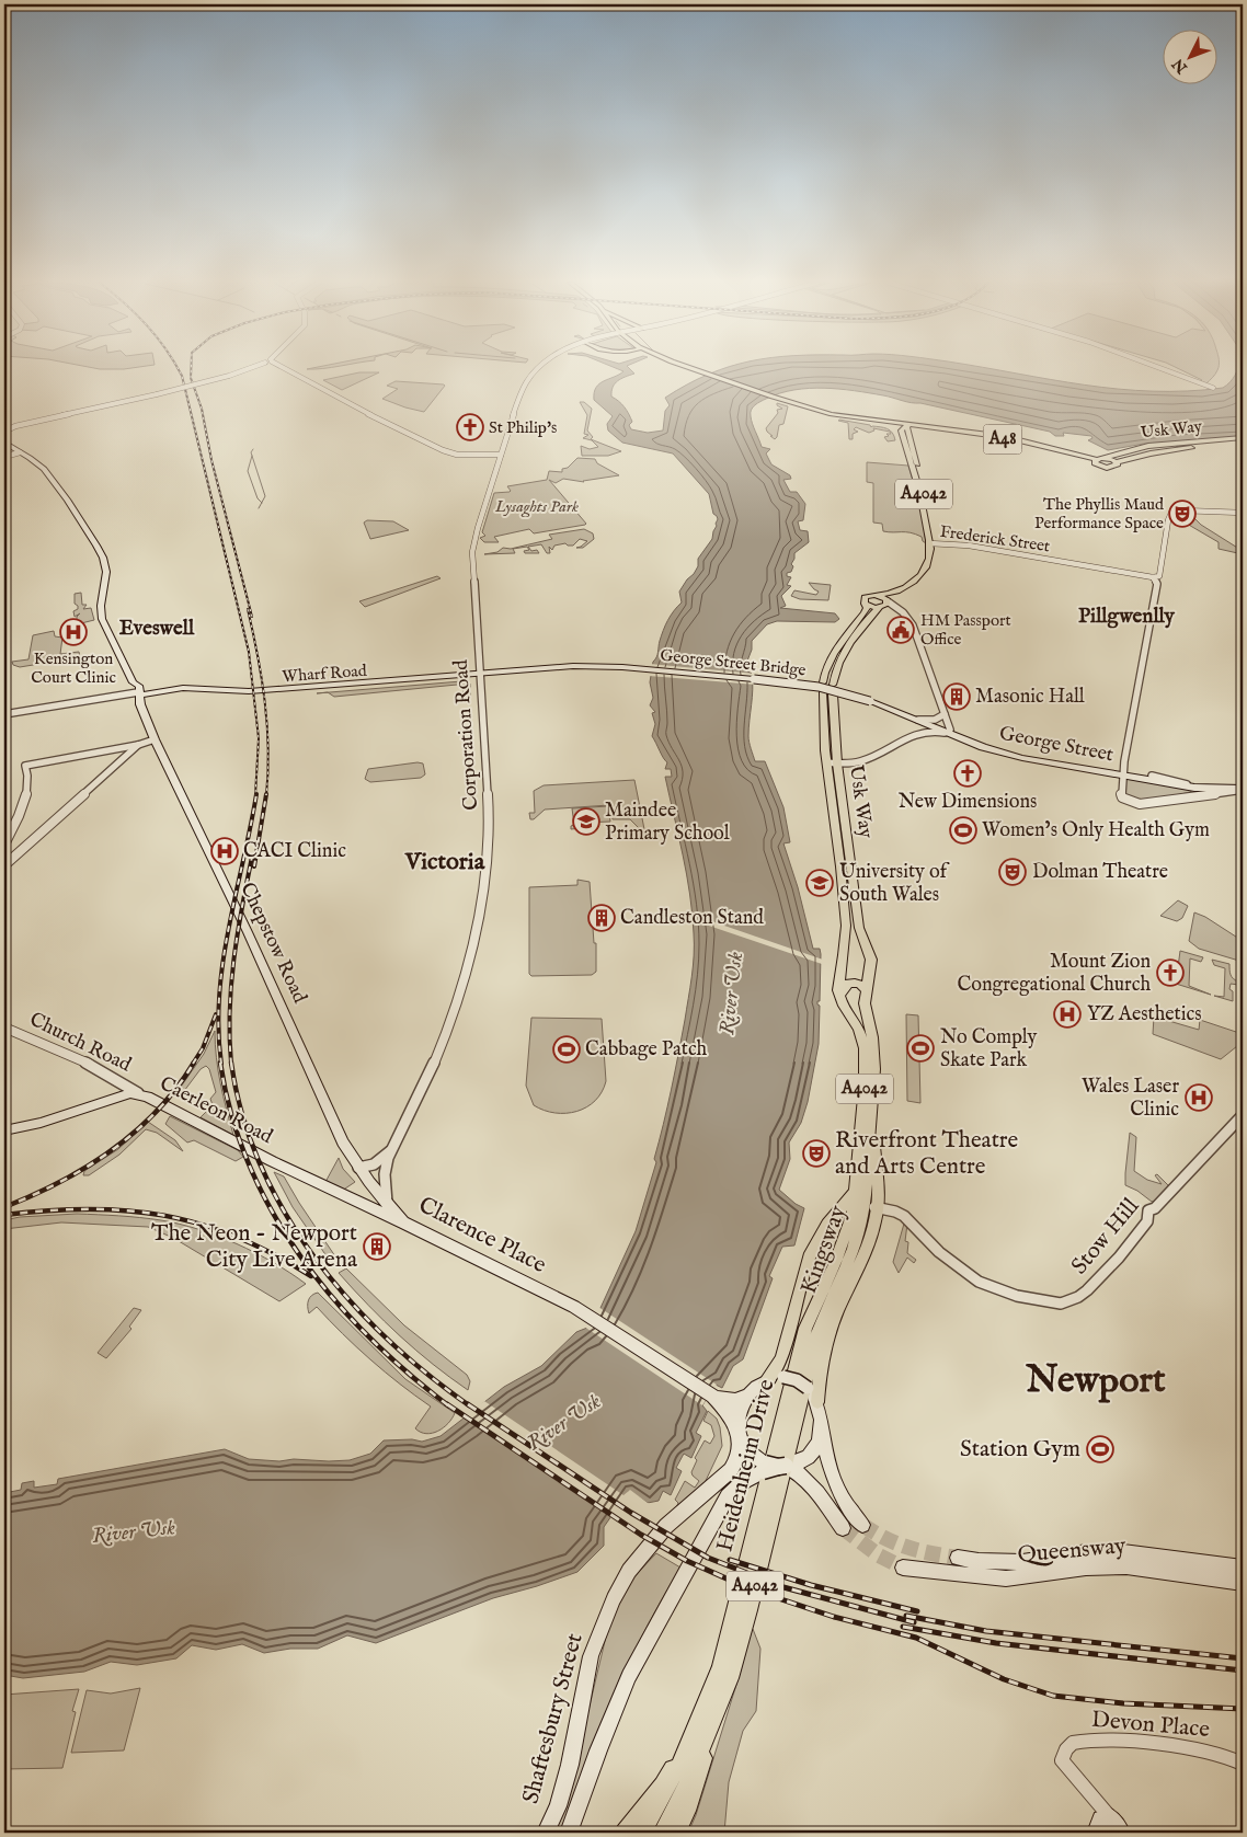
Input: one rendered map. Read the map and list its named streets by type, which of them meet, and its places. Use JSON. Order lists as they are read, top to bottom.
{
  "streets": {
    "main road": [
      "Usk Way",
      "A48",
      "A4042",
      "George Street Bridge",
      "Wharf Road",
      "George Street",
      "Chepstow Road",
      "Caerleon Road",
      "Clarence Place",
      "Kingsway",
      "Heidenheim Drive",
      "Queensway",
      "Shaftesbury Street"
    ],
    "street": [
      "Frederick Street",
      "Corporation Road",
      "Church Road",
      "Stow Hill",
      "Devon Place"
    ]
  },
  "crossings": [
    ["Usk Way", "A48"],
    ["Usk Way", "A4042"],
    ["Usk Way", "Kingsway"],
    ["A48", "A4042"],
    ["A4042", "Frederick Street"],
    ["A4042", "Stow Hill"],
    ["A4042", "Kingsway"],
    ["A4042", "Heidenheim Drive"],
    ["A4042", "Shaftesbury Street"],
    ["George Street Bridge", "Wharf Road"],
    ["George Street Bridge", "George Street"],
    ["Wharf Road", "Corporation Road"],
    ["Wharf Road", "Chepstow Road"],
    ["Chepstow Road", "Clarence Place"],
    ["Church Road", "Caerleon Road"],
    ["Caerleon Road", "Clarence Place"],
    ["Kingsway", "Heidenheim Drive"]
  ],
  "districts": [
    "Pillgwenlly",
    "Eveswell",
    "Victoria",
    "Newport"
  ],
  "water": ["River Usk"],
  "parks": ["Lysaghts Park"],
  "places": {
    "church": ["St Philip's", "New Dimensions", "Mount Zion Congregational Church"],
    "theatre": ["The Phyllis Maud Performance Space", "Dolman Theatre", "Riverfront Theatre and Arts Centre"],
    "public building": ["HM Passport Office"],
    "hospital": [
      "Kensington Court Clinic",
      "CACI Clinic",
      "YZ Aesthetics",
      "Wales Laser Clinic"
    ],
    "building": ["Masonic Hall", "Candleston Stand", "The Neon - Newport City Live Arena"],
    "school or university": ["Maindee Primary School", "University of South Wales"],
    "sports": [
      "Women’s Only Health Gym",
      "No Comply Skate Park",
      "Cabbage Patch",
      "Station Gym"
    ]
  },
  "north": "bottom left"
}
